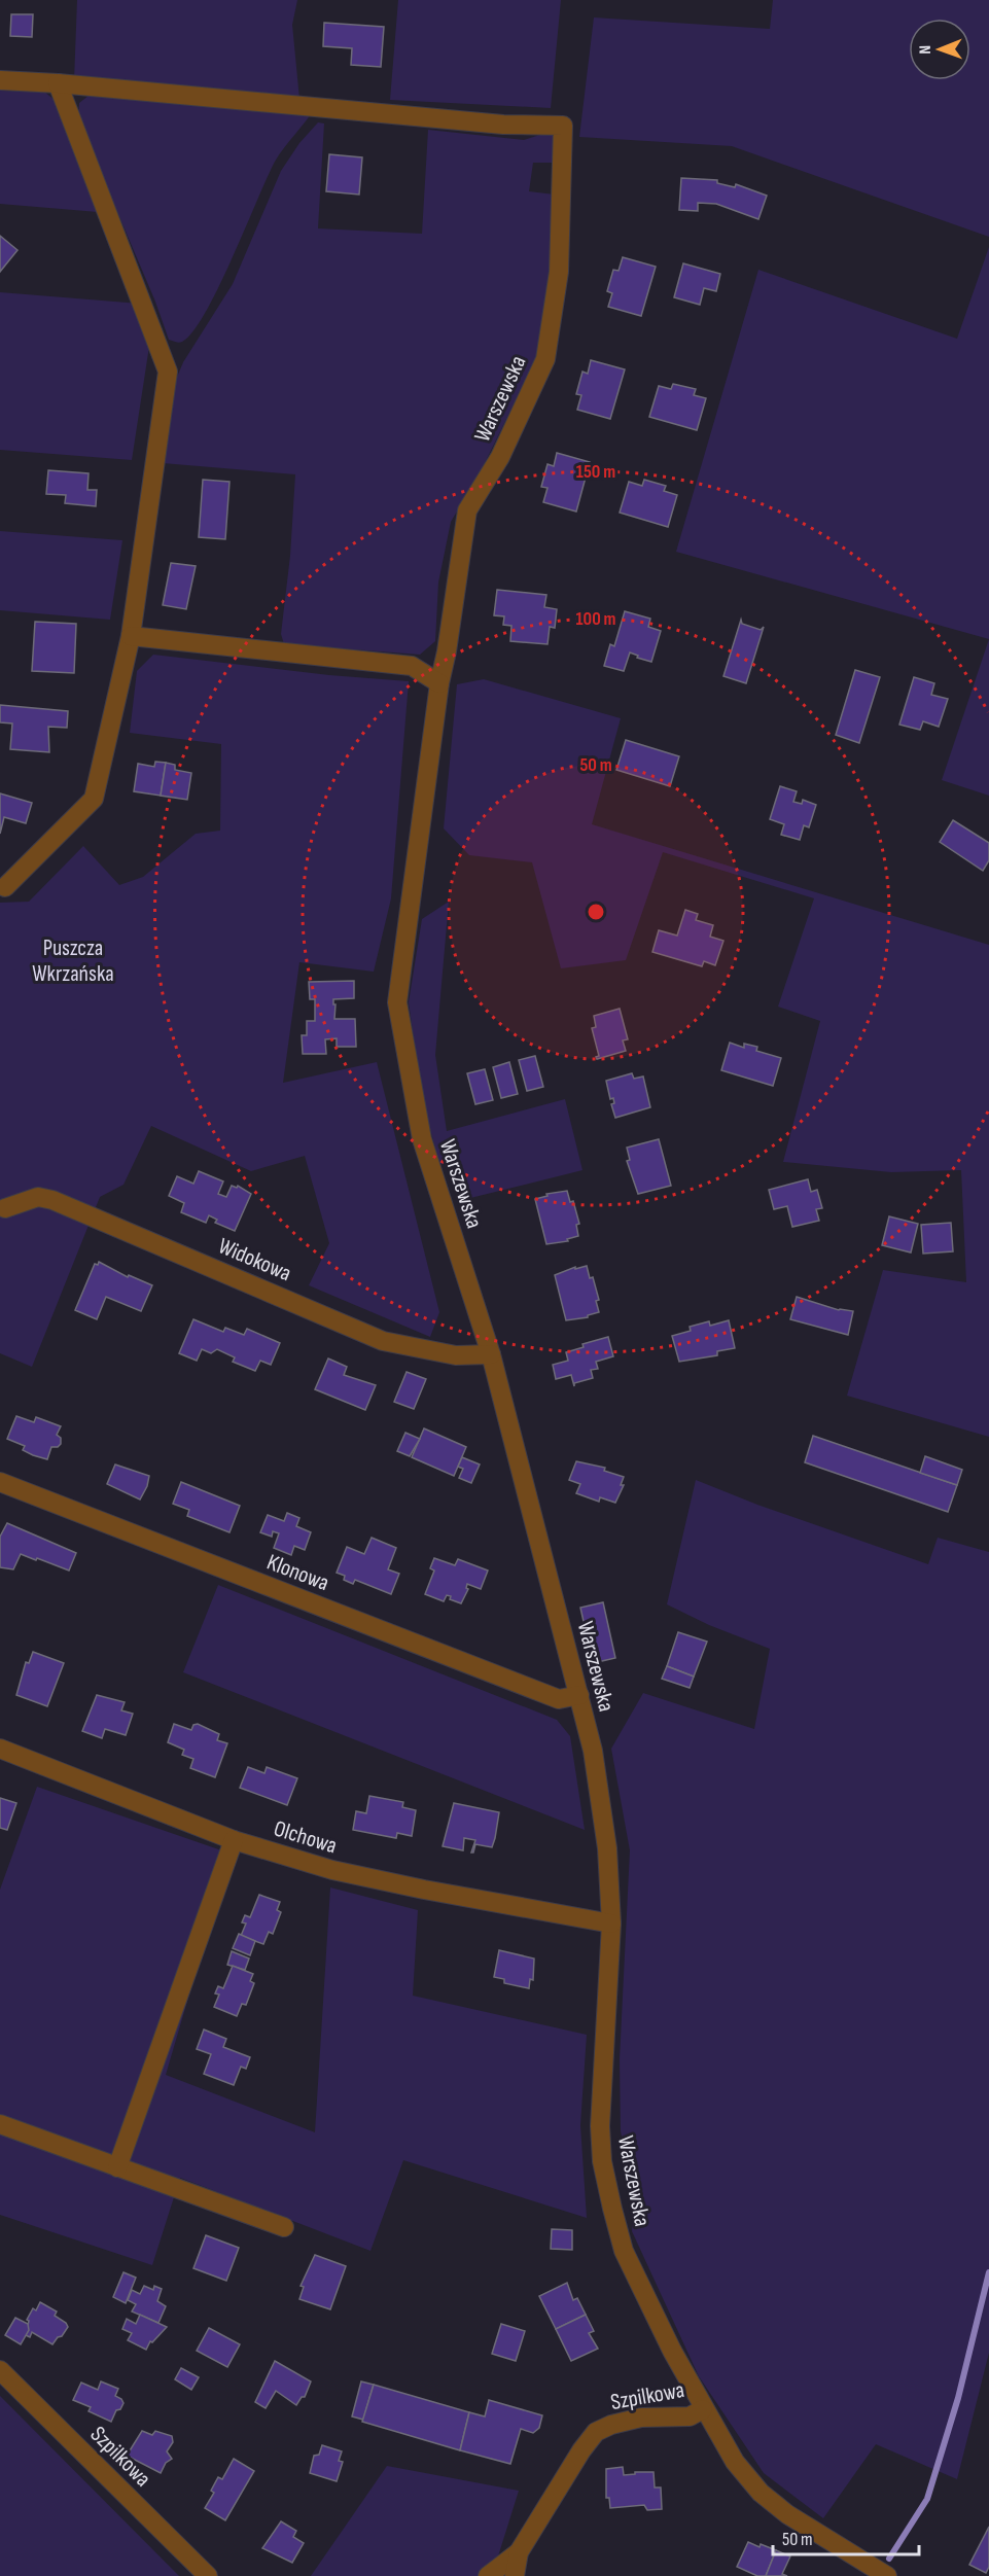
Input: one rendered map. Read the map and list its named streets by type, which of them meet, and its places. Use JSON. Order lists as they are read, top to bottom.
{
  "streets": {
    "street": [
      "Warszewska",
      "Widokowa",
      "Klonowa",
      "Olchowa",
      "Szpilkowa"
    ]
  },
  "crossings": [
    ["Warszewska", "Widokowa"],
    ["Warszewska", "Klonowa"],
    ["Warszewska", "Olchowa"],
    ["Warszewska", "Szpilkowa"]
  ],
  "parks": ["Puszcza Wkrzańska"],
  "scale_bar": "50 m",
  "north": "left",
  "rings": ["150 m", "100 m", "50 m"]
}
